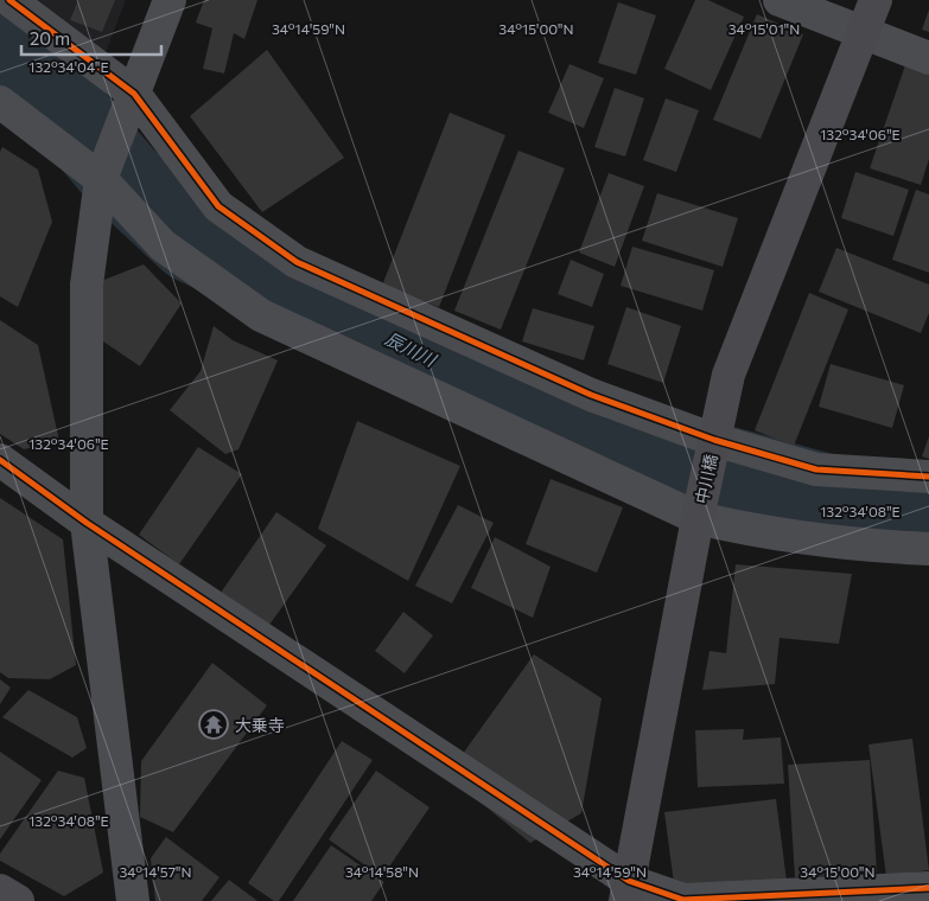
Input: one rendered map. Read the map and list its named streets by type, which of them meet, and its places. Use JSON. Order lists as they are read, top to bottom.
{
  "streets": {
    "street": ["中川橋"]
  },
  "water": ["辰川川"],
  "places": {
    "temple": ["大乗寺"]
  },
  "scale_bar": "20 m",
  "coordinates": [
    "34°14'59\"N",
    "34°15'00\"N",
    "34°15'01\"N",
    "132°34'04\"E",
    "132°34'06\"E",
    "132°34'08\"E",
    "34°14'57\"N",
    "34°14'58\"N"
  ]
}
